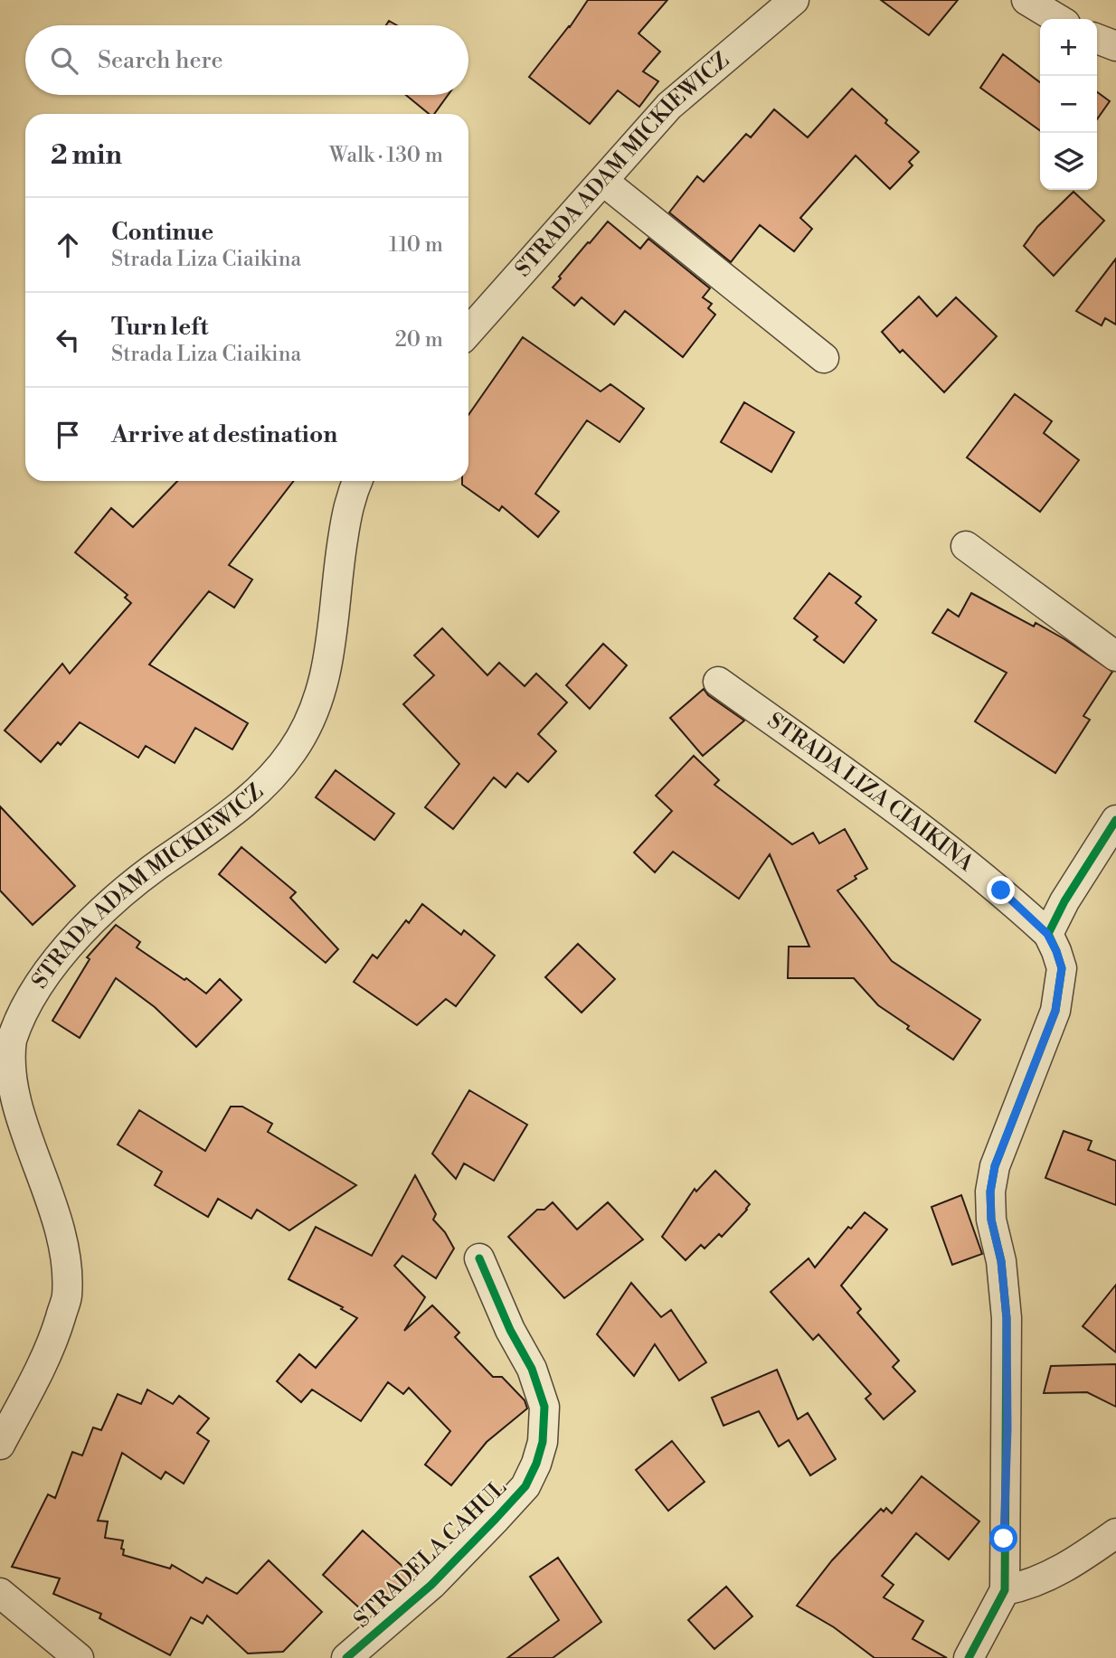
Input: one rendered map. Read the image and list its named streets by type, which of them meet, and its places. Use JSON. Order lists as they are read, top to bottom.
{
  "streets": {
    "street": ["STRADA ADAM MICKIEWICZ", "STRADA LIZA CIAIKINA", "STRADELA CAHUL"]
  },
  "page": {
    "map_buttons": ["+", "−"],
    "search": "Search here",
    "heading": ["2 min", "Walk · 130 m"],
    "list": [
      ["Continue", "Strada Liza Ciaikina", "110 m"],
      ["Turn left", "Strada Liza Ciaikina", "20 m"],
      "Arrive at destination"
    ]
  }
}
